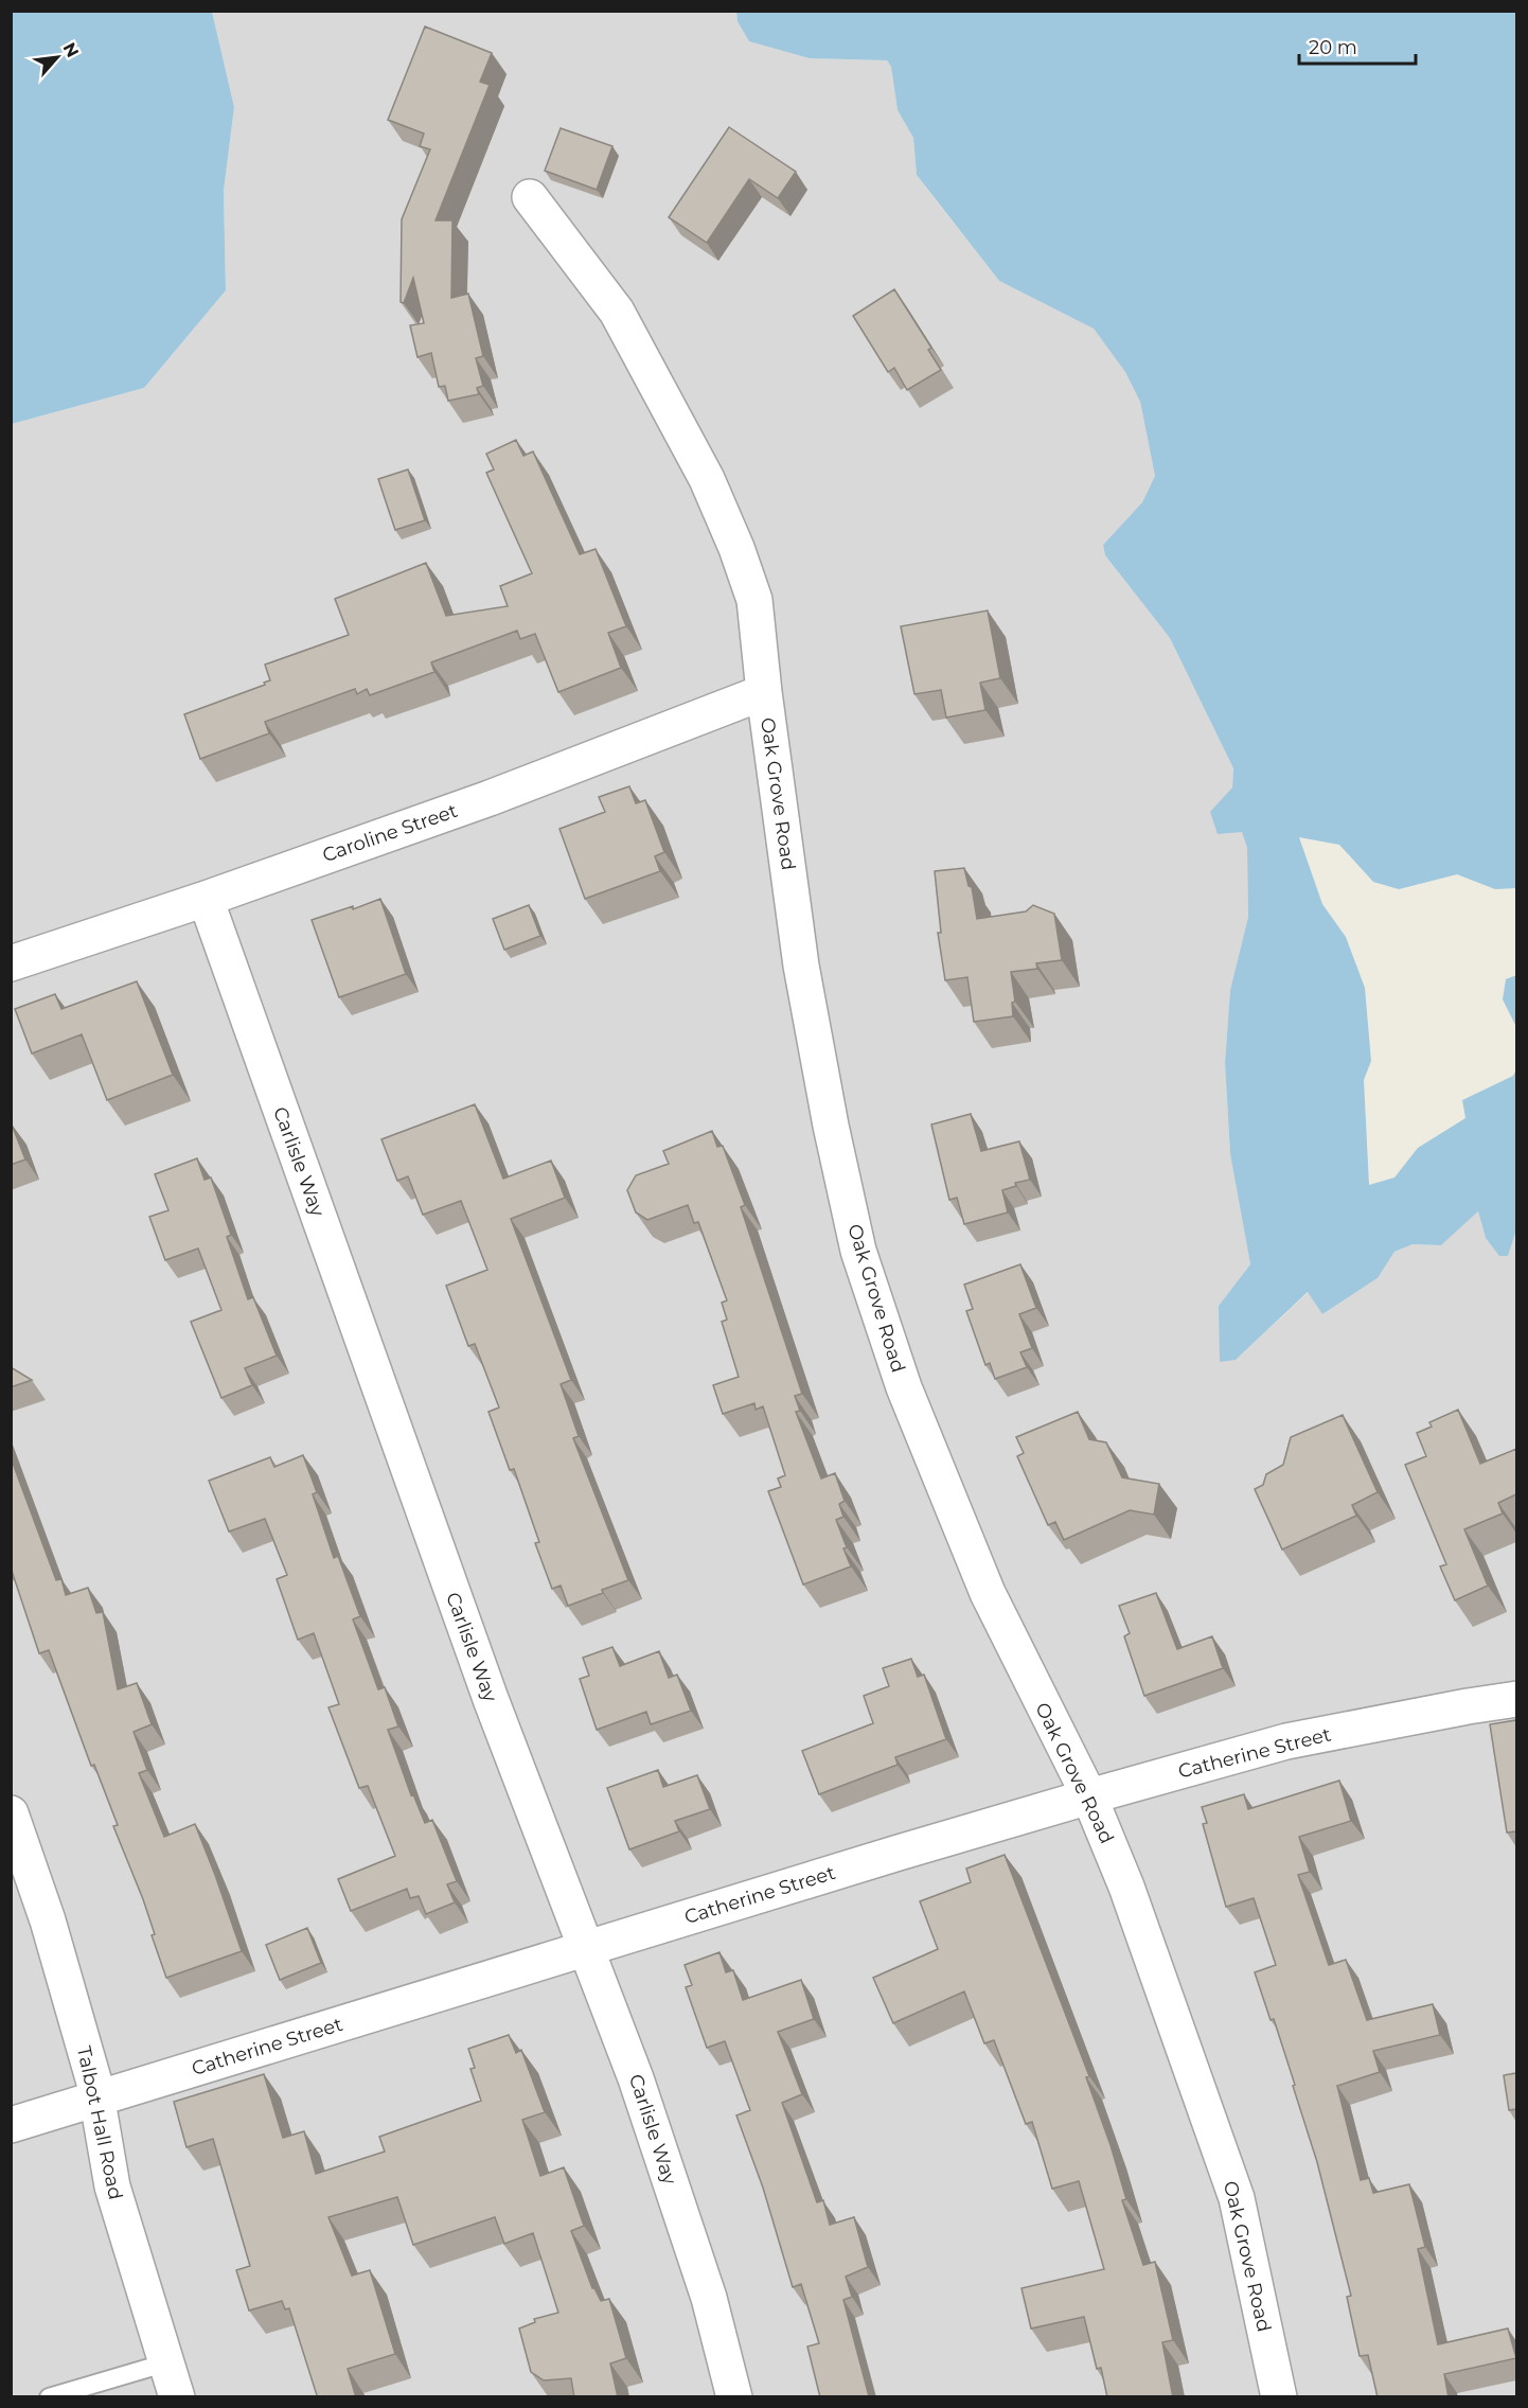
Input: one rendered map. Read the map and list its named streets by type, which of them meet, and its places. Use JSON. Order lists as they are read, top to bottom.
{
  "streets": {
    "street": [
      "Oak Grove Road",
      "Caroline Street",
      "Carlisle Way",
      "Catherine Street",
      "Talbot Hall Road"
    ]
  },
  "crossings": [
    ["Oak Grove Road", "Caroline Street"],
    ["Oak Grove Road", "Catherine Street"],
    ["Caroline Street", "Carlisle Way"],
    ["Carlisle Way", "Catherine Street"],
    ["Catherine Street", "Talbot Hall Road"]
  ],
  "scale_bar": "20 m",
  "north": "top right"
}
